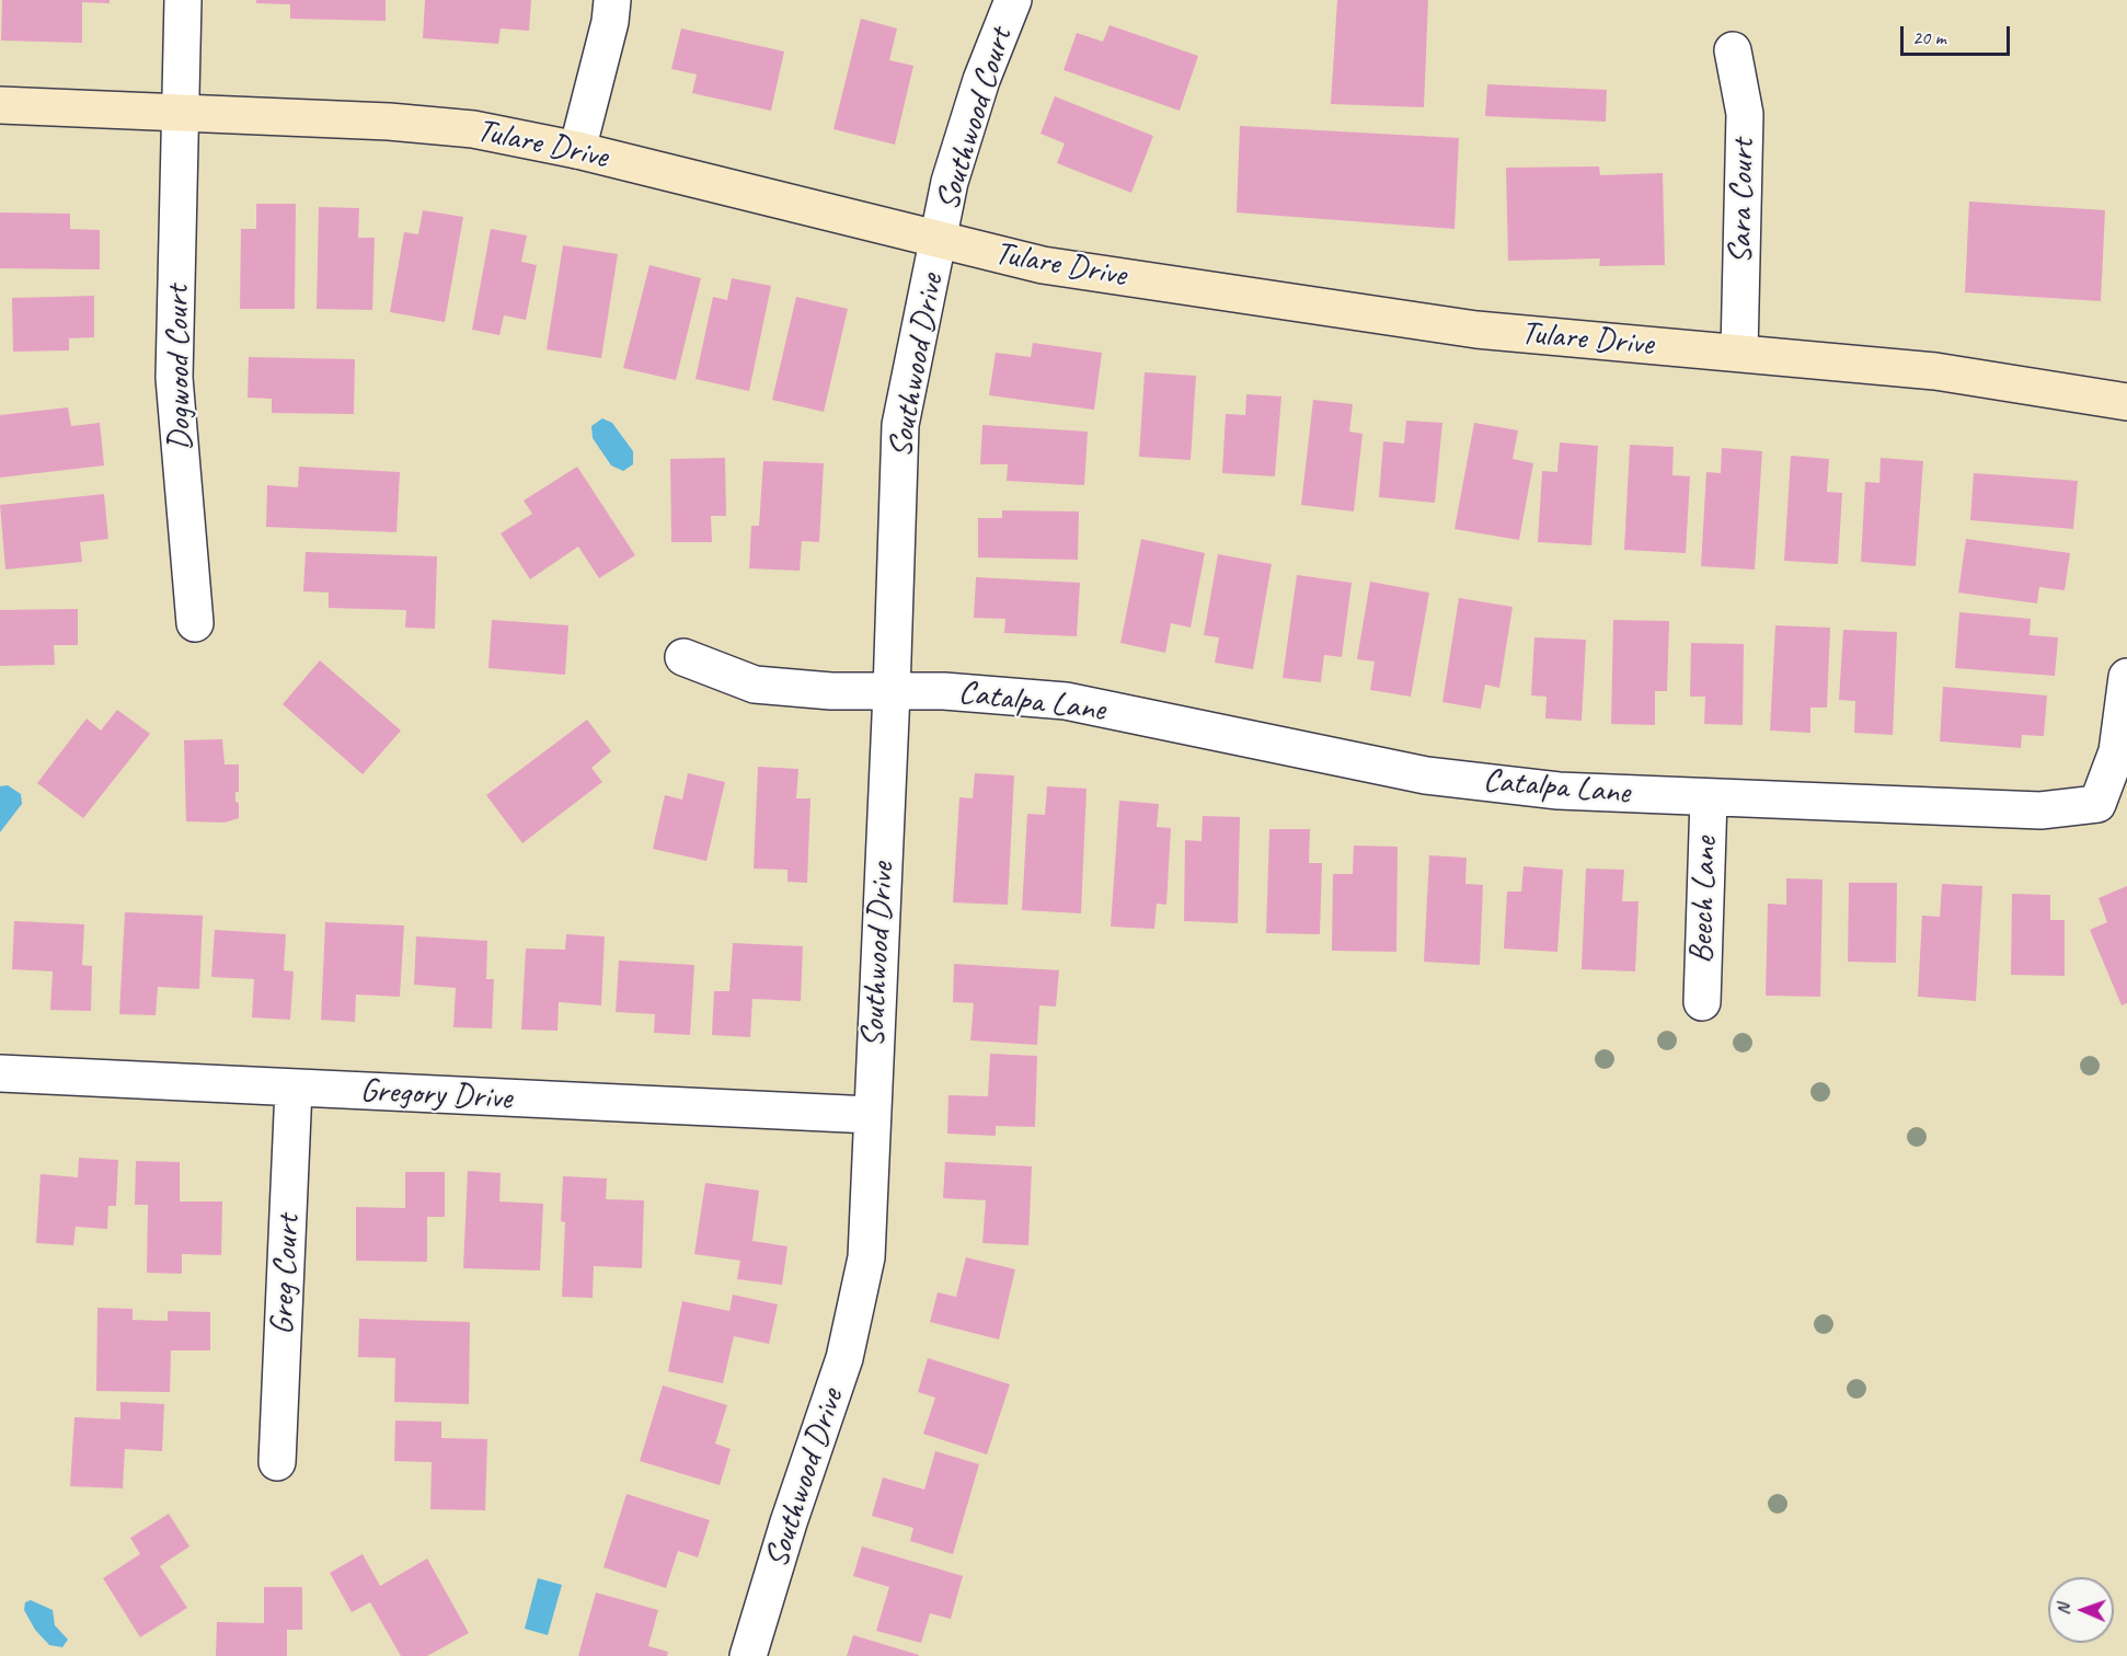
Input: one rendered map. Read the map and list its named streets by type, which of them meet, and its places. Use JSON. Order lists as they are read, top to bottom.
{
  "streets": {
    "street": [
      "Southwood Court",
      "Tulare Drive",
      "Sara Court",
      "Southwood Drive",
      "Dogwood Court",
      "Catalpa Lane",
      "Beech Lane",
      "Gregory Drive",
      "Greg Court"
    ]
  },
  "crossings": [
    ["Southwood Court", "Tulare Drive"],
    ["Southwood Court", "Southwood Drive"],
    ["Tulare Drive", "Sara Court"],
    ["Tulare Drive", "Southwood Drive"],
    ["Tulare Drive", "Dogwood Court"],
    ["Southwood Drive", "Catalpa Lane"],
    ["Southwood Drive", "Gregory Drive"],
    ["Catalpa Lane", "Beech Lane"],
    ["Gregory Drive", "Greg Court"]
  ],
  "scale_bar": "20 m",
  "north": "left"
}
